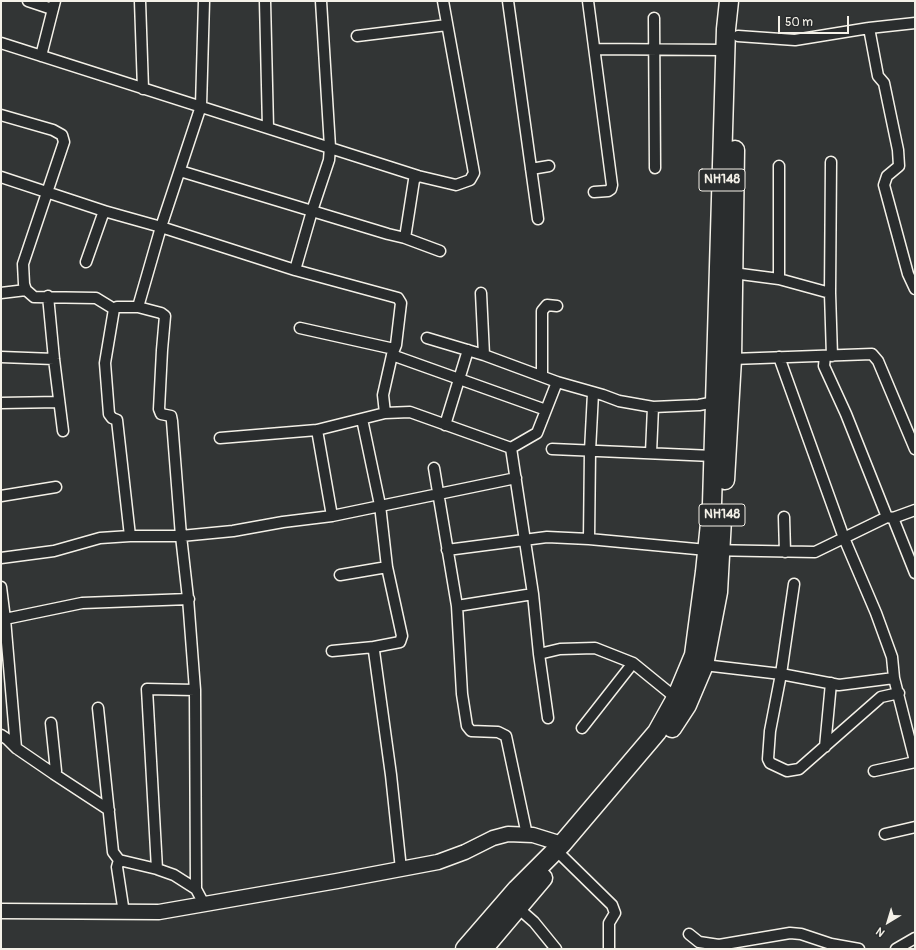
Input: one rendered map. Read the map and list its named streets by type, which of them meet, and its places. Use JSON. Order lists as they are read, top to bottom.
{
  "streets": {
    "highway": ["NH148"]
  },
  "scale_bar": "50 m",
  "north": "bottom left"
}
